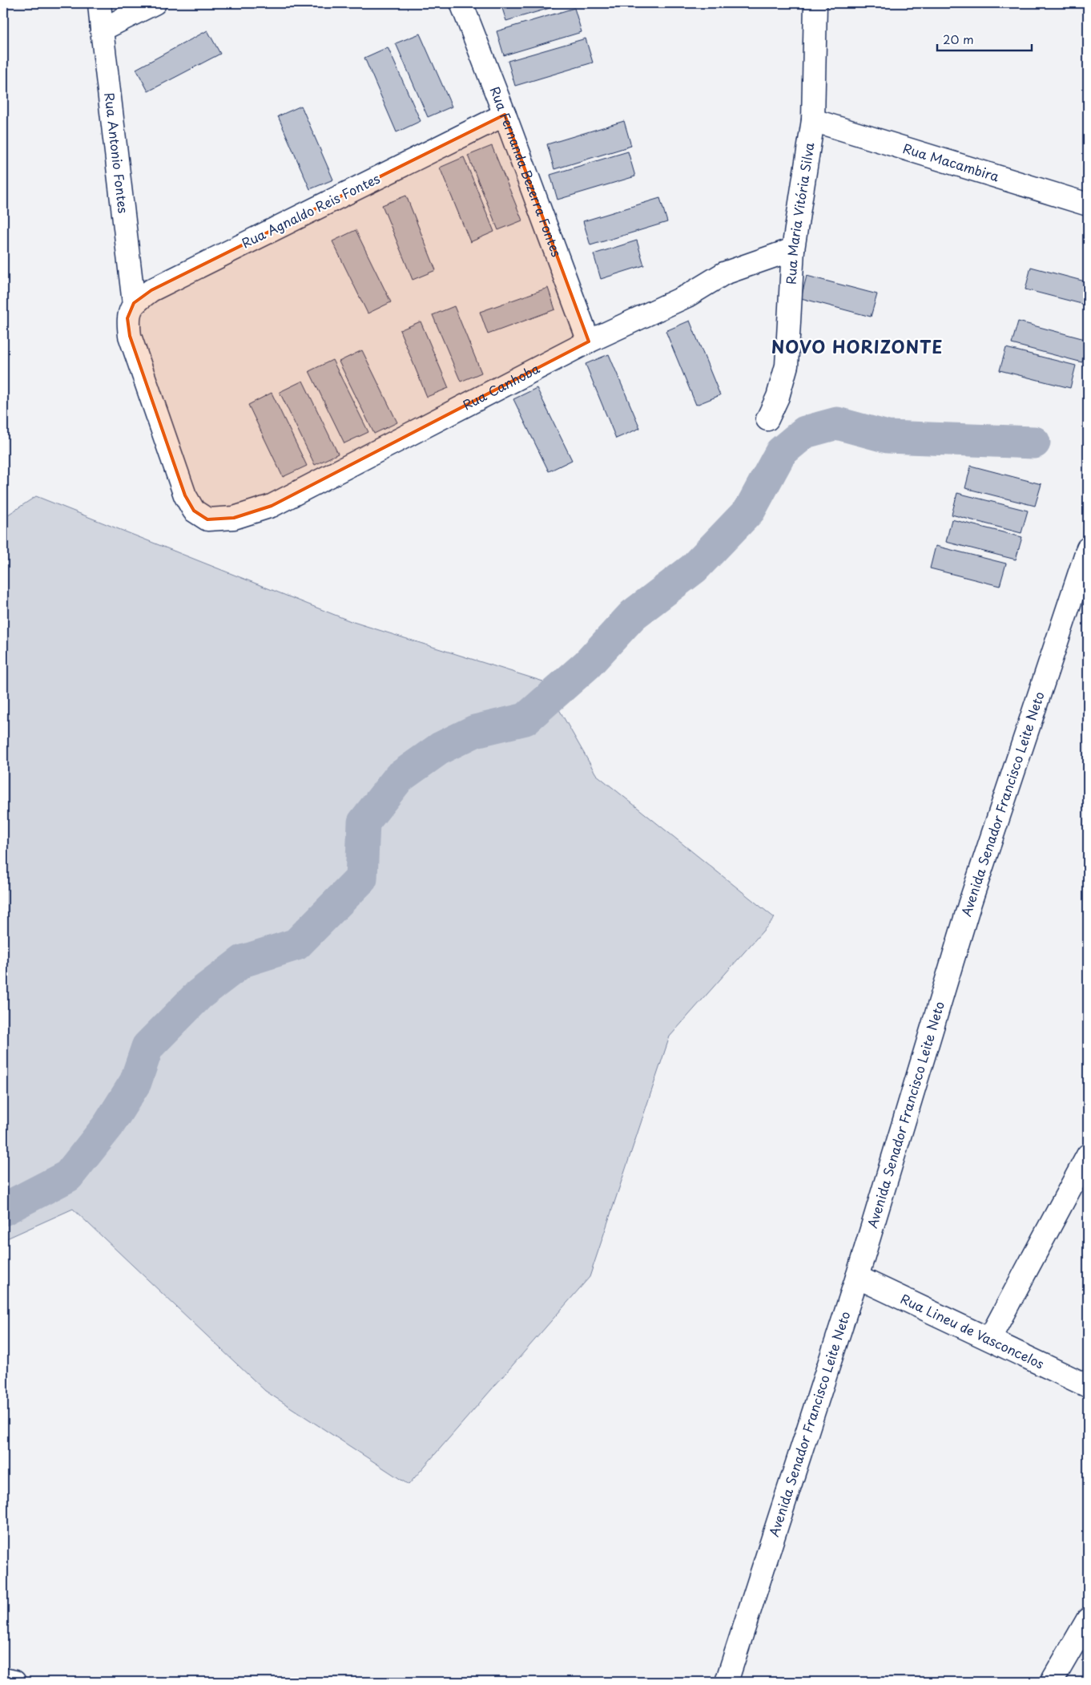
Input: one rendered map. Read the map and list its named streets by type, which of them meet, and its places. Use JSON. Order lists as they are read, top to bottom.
{
  "streets": {
    "street": [
      "Rua Antonio Fontes",
      "Rua Macambira",
      "Rua Fernanda Bezerra Fontes",
      "Rua Agnaldo Reis Fontes",
      "Rua Maria Vitória Silva",
      "Rua Canhoba",
      "Avenida Senador Francisco Leite Neto",
      "Rua Lineu de Vasconcelos"
    ]
  },
  "crossings": [
    ["Rua Antonio Fontes", "Rua Agnaldo Reis Fontes"],
    ["Rua Antonio Fontes", "Rua Canhoba"],
    ["Rua Macambira", "Rua Maria Vitória Silva"],
    ["Rua Fernanda Bezerra Fontes", "Rua Agnaldo Reis Fontes"],
    ["Rua Fernanda Bezerra Fontes", "Rua Canhoba"],
    ["Rua Maria Vitória Silva", "Rua Canhoba"],
    ["Avenida Senador Francisco Leite Neto", "Rua Lineu de Vasconcelos"]
  ],
  "districts": ["NOVO HORIZONTE"],
  "scale_bar": "20 m"
}
